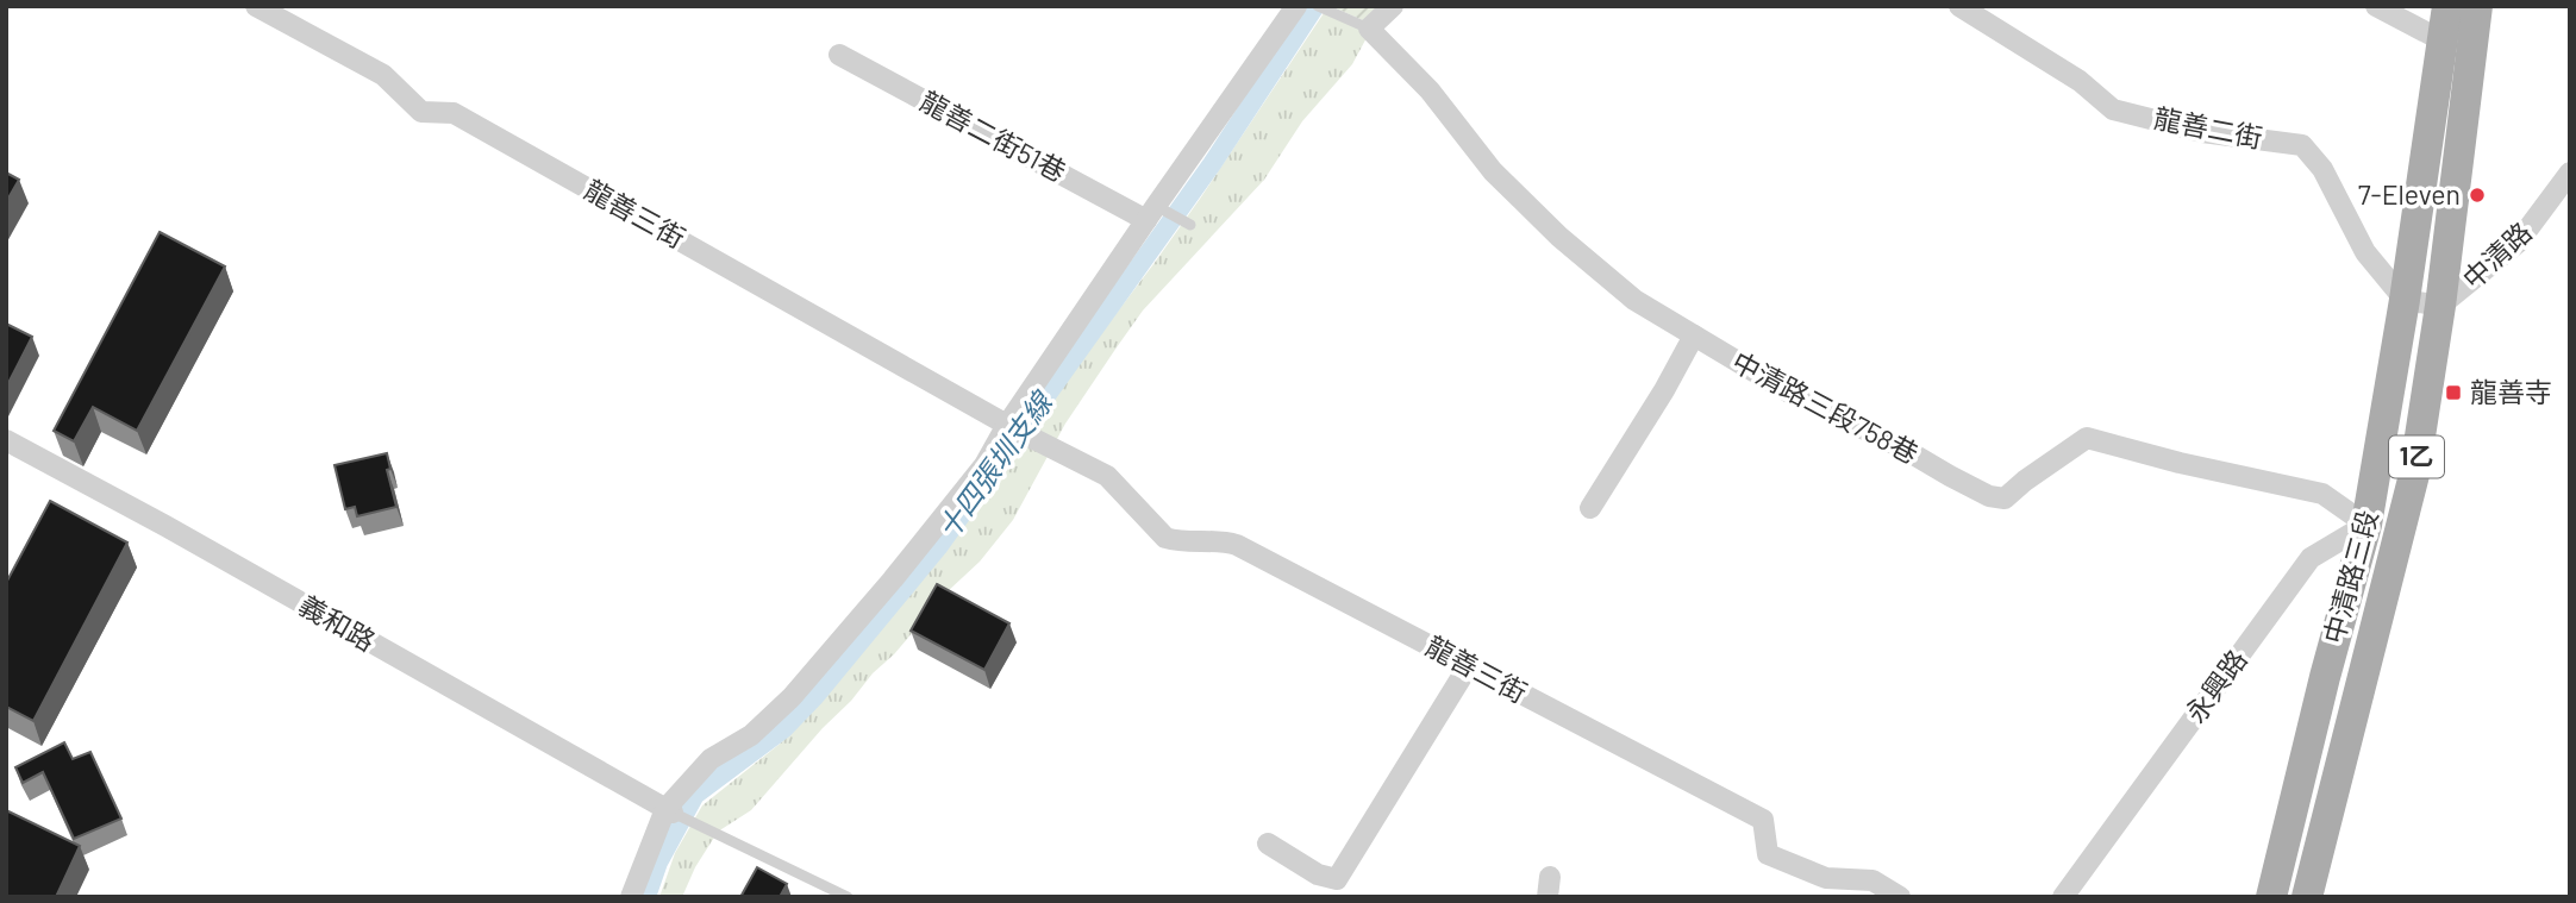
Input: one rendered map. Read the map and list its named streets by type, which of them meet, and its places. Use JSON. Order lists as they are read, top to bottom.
{
  "streets": {
    "main road": ["1乙", "中清路三段"],
    "street": [
      "龍善二街",
      "龍善二街51巷",
      "龍善三街",
      "中清路",
      "中清路三段758巷",
      "義和路",
      "永興路"
    ]
  },
  "crossings": [
    ["龍善二街", "中清路"],
    ["龍善二街", "中清路三段"],
    ["中清路", "中清路三段"],
    ["中清路三段758巷", "中清路三段"],
    ["中清路三段758巷", "永興路"],
    ["中清路三段", "永興路"]
  ],
  "water": ["十四張圳支線"],
  "places": {
    "other": ["7-Eleven"],
    "transit": ["龍善寺"]
  }
}
